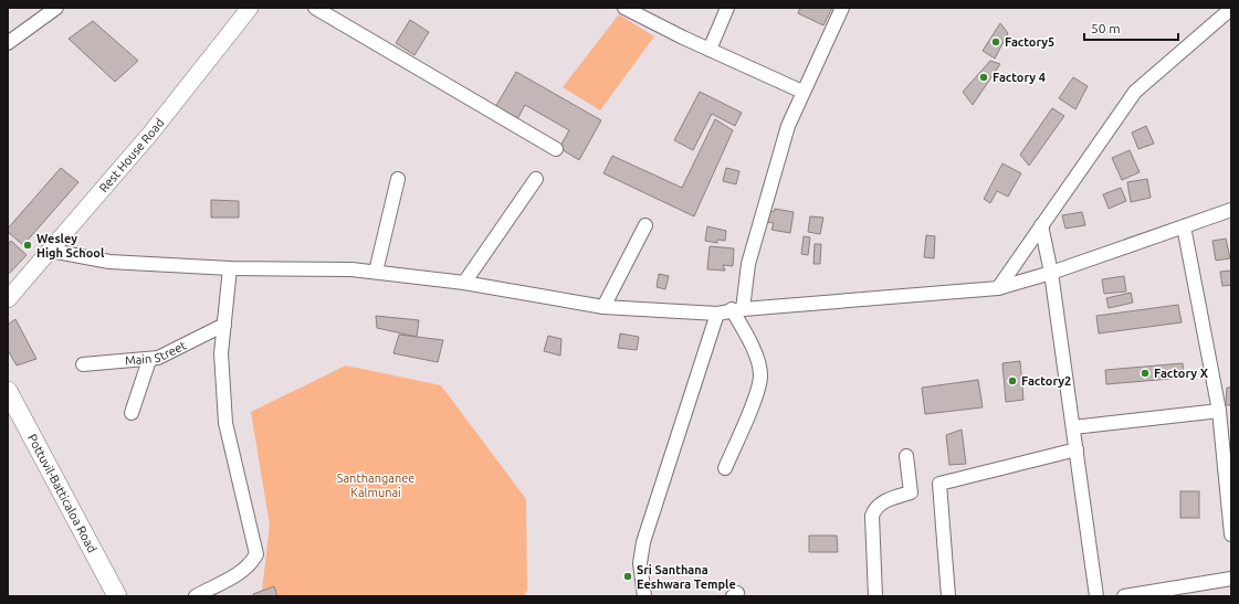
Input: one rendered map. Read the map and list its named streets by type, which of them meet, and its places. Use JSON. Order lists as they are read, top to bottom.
{
  "streets": {
    "highway": ["Pottuvil-Batticaloa Road"],
    "main road": ["Rest House Road"],
    "street": ["Main Street"]
  },
  "parks": ["Santhanganee Kalmunai"],
  "places": [
    "Factory5",
    "Factory 4",
    "Wesley High School",
    "Factory X",
    "Factory2",
    "Sri Santhana Eeshwara Temple"
  ],
  "scale_bar": "50 m"
}
